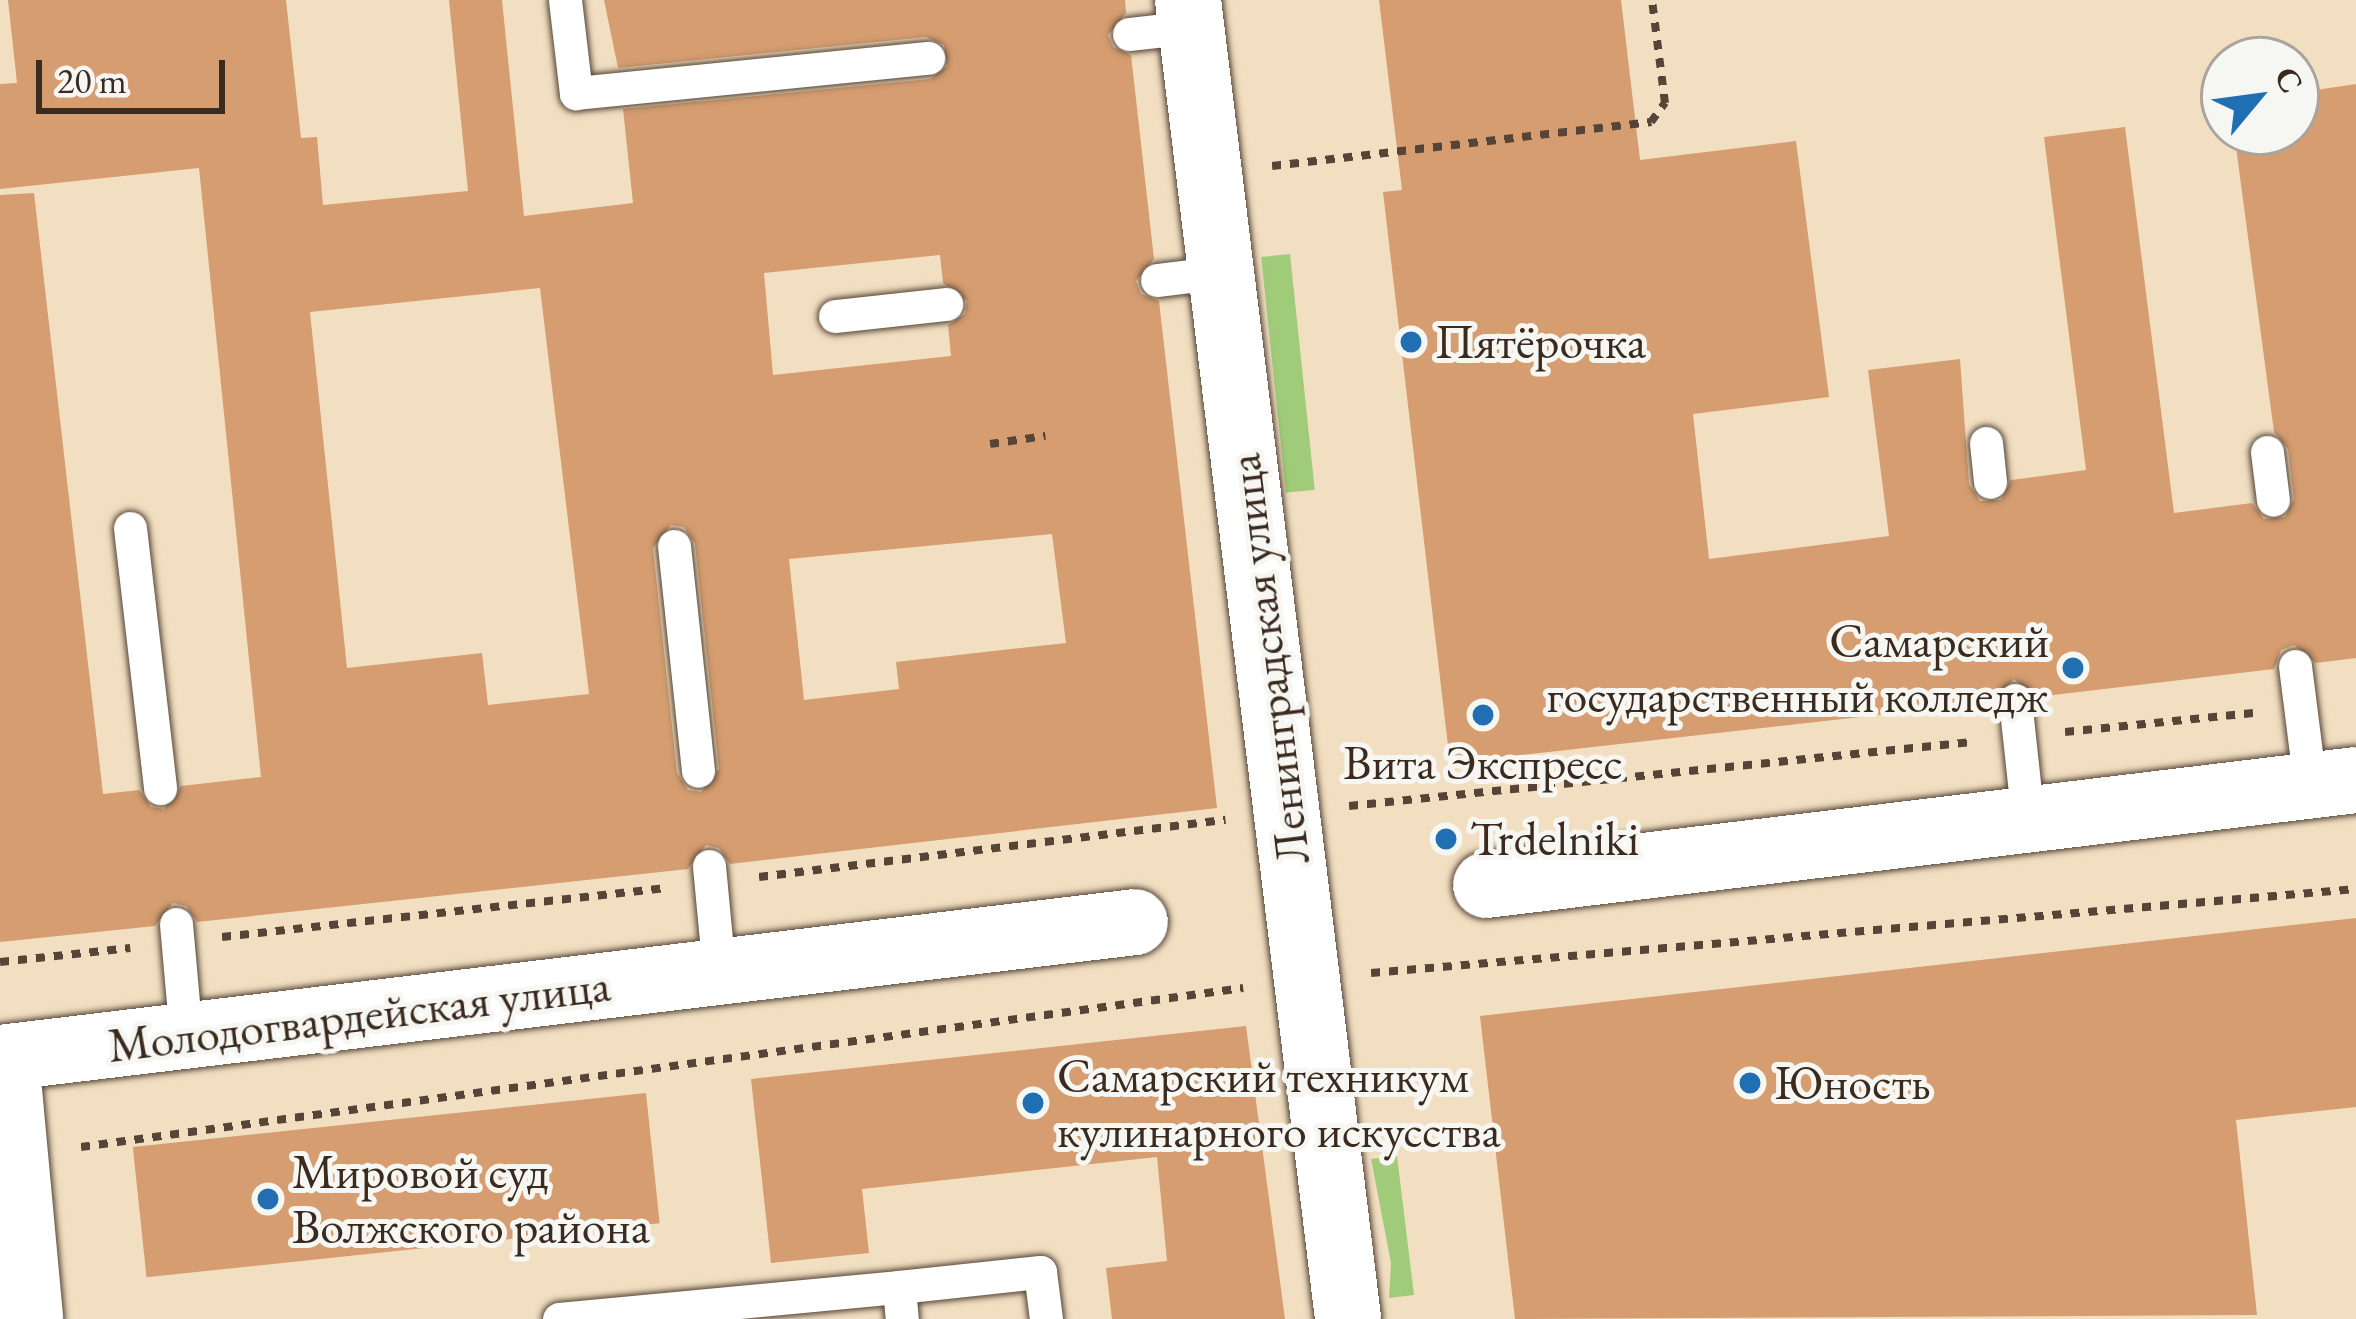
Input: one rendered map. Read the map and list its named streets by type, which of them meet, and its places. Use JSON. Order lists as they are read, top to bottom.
{
  "streets": {
    "street": ["Ленинградская улица", "Молодогвардейская улица"]
  },
  "places": [
    "Пятёрочка",
    "Самарский государственный колледж",
    "Вита Экспресс",
    "Trdelniki",
    "Юность",
    "Самарский техникум кулинарного искусства",
    "Мировой суд Волжского района"
  ],
  "scale_bar": "20 m",
  "north": "top right"
}
